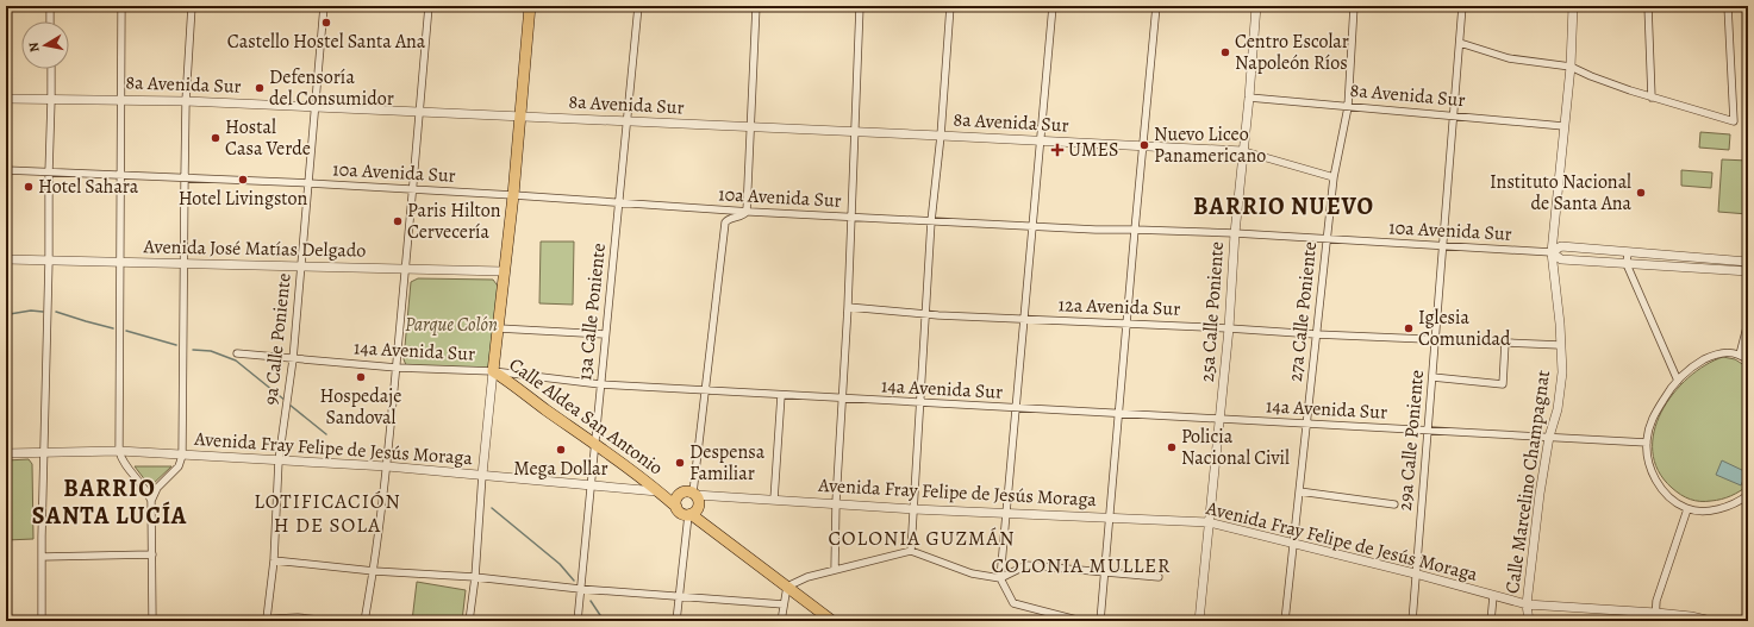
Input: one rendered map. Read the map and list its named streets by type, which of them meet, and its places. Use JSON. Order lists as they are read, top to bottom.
{
  "streets": {
    "main road": ["Calle Aldea San Antonio"],
    "street": [
      "8a Avenida Sur",
      "10a Avenida Sur",
      "Avenida José Matías Delgado",
      "12a Avenida Sur",
      "13a Calle Poniente",
      "25a Calle Poniente",
      "27a Calle Poniente",
      "9a Calle Poniente",
      "14a Avenida Sur",
      "29a Calle Poniente",
      "Avenida Fray Felipe de Jesús Moraga",
      "Calle Marcelino Champagnat"
    ]
  },
  "crossings": [
    ["8a Avenida Sur", "13a Calle Poniente"],
    ["8a Avenida Sur", "25a Calle Poniente"],
    ["8a Avenida Sur", "27a Calle Poniente"],
    ["8a Avenida Sur", "9a Calle Poniente"],
    ["8a Avenida Sur", "29a Calle Poniente"],
    ["8a Avenida Sur", "Calle Marcelino Champagnat"],
    ["10a Avenida Sur", "13a Calle Poniente"],
    ["10a Avenida Sur", "25a Calle Poniente"],
    ["10a Avenida Sur", "27a Calle Poniente"],
    ["10a Avenida Sur", "9a Calle Poniente"],
    ["10a Avenida Sur", "29a Calle Poniente"],
    ["10a Avenida Sur", "Calle Marcelino Champagnat"],
    ["Avenida José Matías Delgado", "9a Calle Poniente"],
    ["12a Avenida Sur", "25a Calle Poniente"],
    ["12a Avenida Sur", "27a Calle Poniente"],
    ["12a Avenida Sur", "29a Calle Poniente"],
    ["12a Avenida Sur", "Calle Marcelino Champagnat"],
    ["13a Calle Poniente", "14a Avenida Sur"],
    ["13a Calle Poniente", "Calle Aldea San Antonio"],
    ["13a Calle Poniente", "Avenida Fray Felipe de Jesús Moraga"],
    ["25a Calle Poniente", "14a Avenida Sur"],
    ["25a Calle Poniente", "Avenida Fray Felipe de Jesús Moraga"],
    ["27a Calle Poniente", "14a Avenida Sur"],
    ["27a Calle Poniente", "Avenida Fray Felipe de Jesús Moraga"],
    ["9a Calle Poniente", "14a Avenida Sur"],
    ["9a Calle Poniente", "Avenida Fray Felipe de Jesús Moraga"],
    ["14a Avenida Sur", "Calle Aldea San Antonio"],
    ["14a Avenida Sur", "29a Calle Poniente"],
    ["14a Avenida Sur", "Calle Marcelino Champagnat"],
    ["Calle Aldea San Antonio", "Avenida Fray Felipe de Jesús Moraga"],
    ["29a Calle Poniente", "Avenida Fray Felipe de Jesús Moraga"],
    ["Avenida Fray Felipe de Jesús Moraga", "Calle Marcelino Champagnat"]
  ],
  "districts": [
    "BARRIO NUEVO",
    "BARRIO SANTA LUCÍA",
    "LOTIFICACIÓN H DE SOLA",
    "COLONIA GUZMÁN",
    "COLONIA MULLER"
  ],
  "parks": ["Parque Colón"],
  "places": {
    "other": [
      "Castello Hostel Santa Ana",
      "Centro Escolar Napoleón Ríos",
      "Defensoría del Consumidor",
      "Hostal Casa Verde",
      "Nuevo Liceo Panamericano",
      "Hotel Livingston",
      "Hotel Sahara",
      "Instituto Nacional de Santa Ana",
      "Paris Hilton Cervecería",
      "Iglesia Comunidad",
      "Hospedaje Sandoval",
      "Policia Nacional Civil",
      "Mega Dollar",
      "Despensa Familiar"
    ],
    "health": ["UMES"]
  },
  "north": "left"
}
